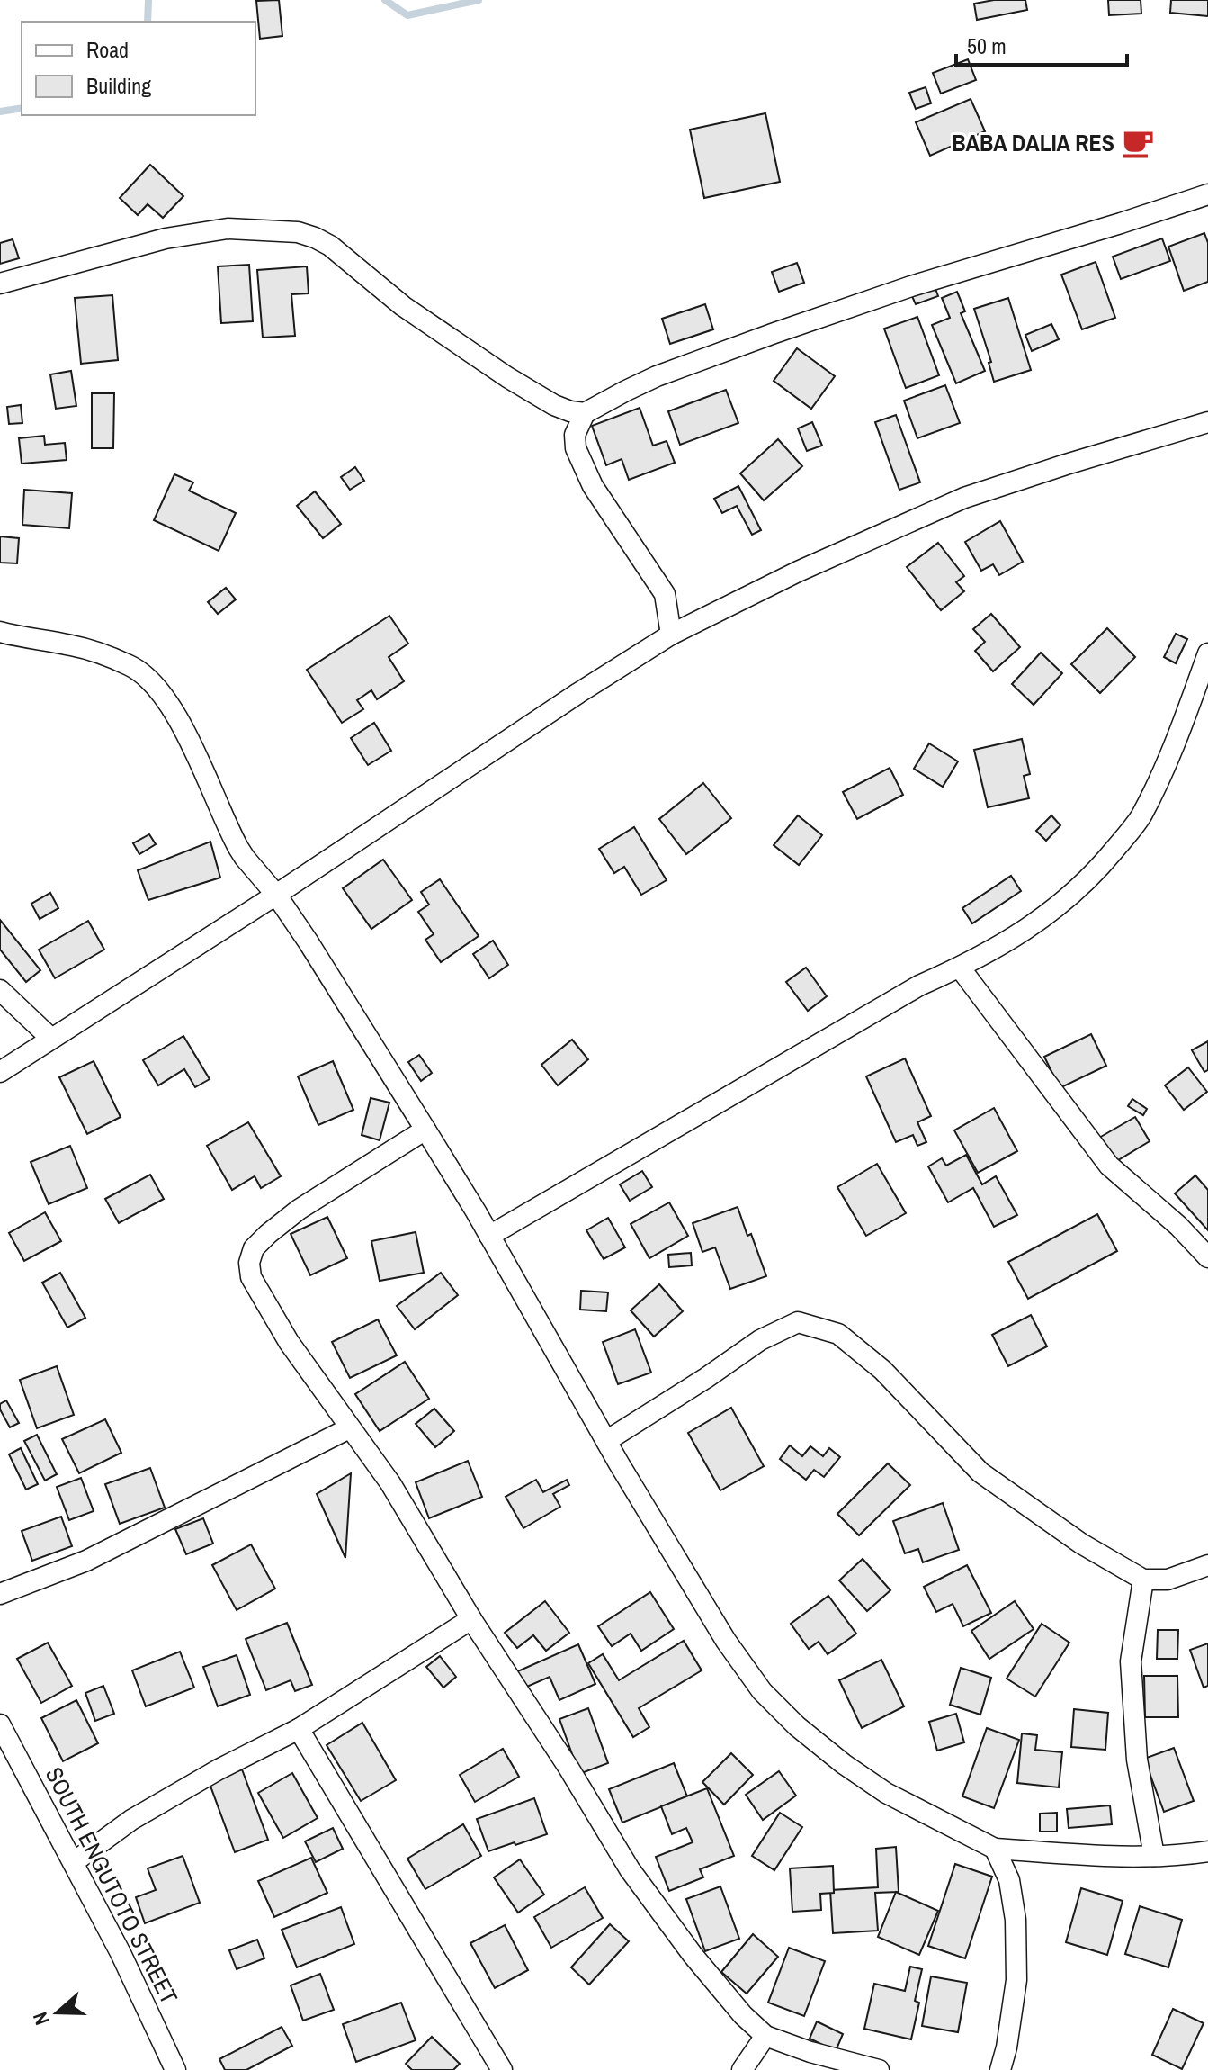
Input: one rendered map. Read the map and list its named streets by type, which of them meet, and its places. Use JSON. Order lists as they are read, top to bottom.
{
  "streets": {
    "street": ["SOUTH ENGUTOTO STREET"]
  },
  "places": {
    "cafe": ["BABA DALIA RES"]
  },
  "legend": ["Road", "Building"],
  "scale_bar": "50 m",
  "north": "left"
}
